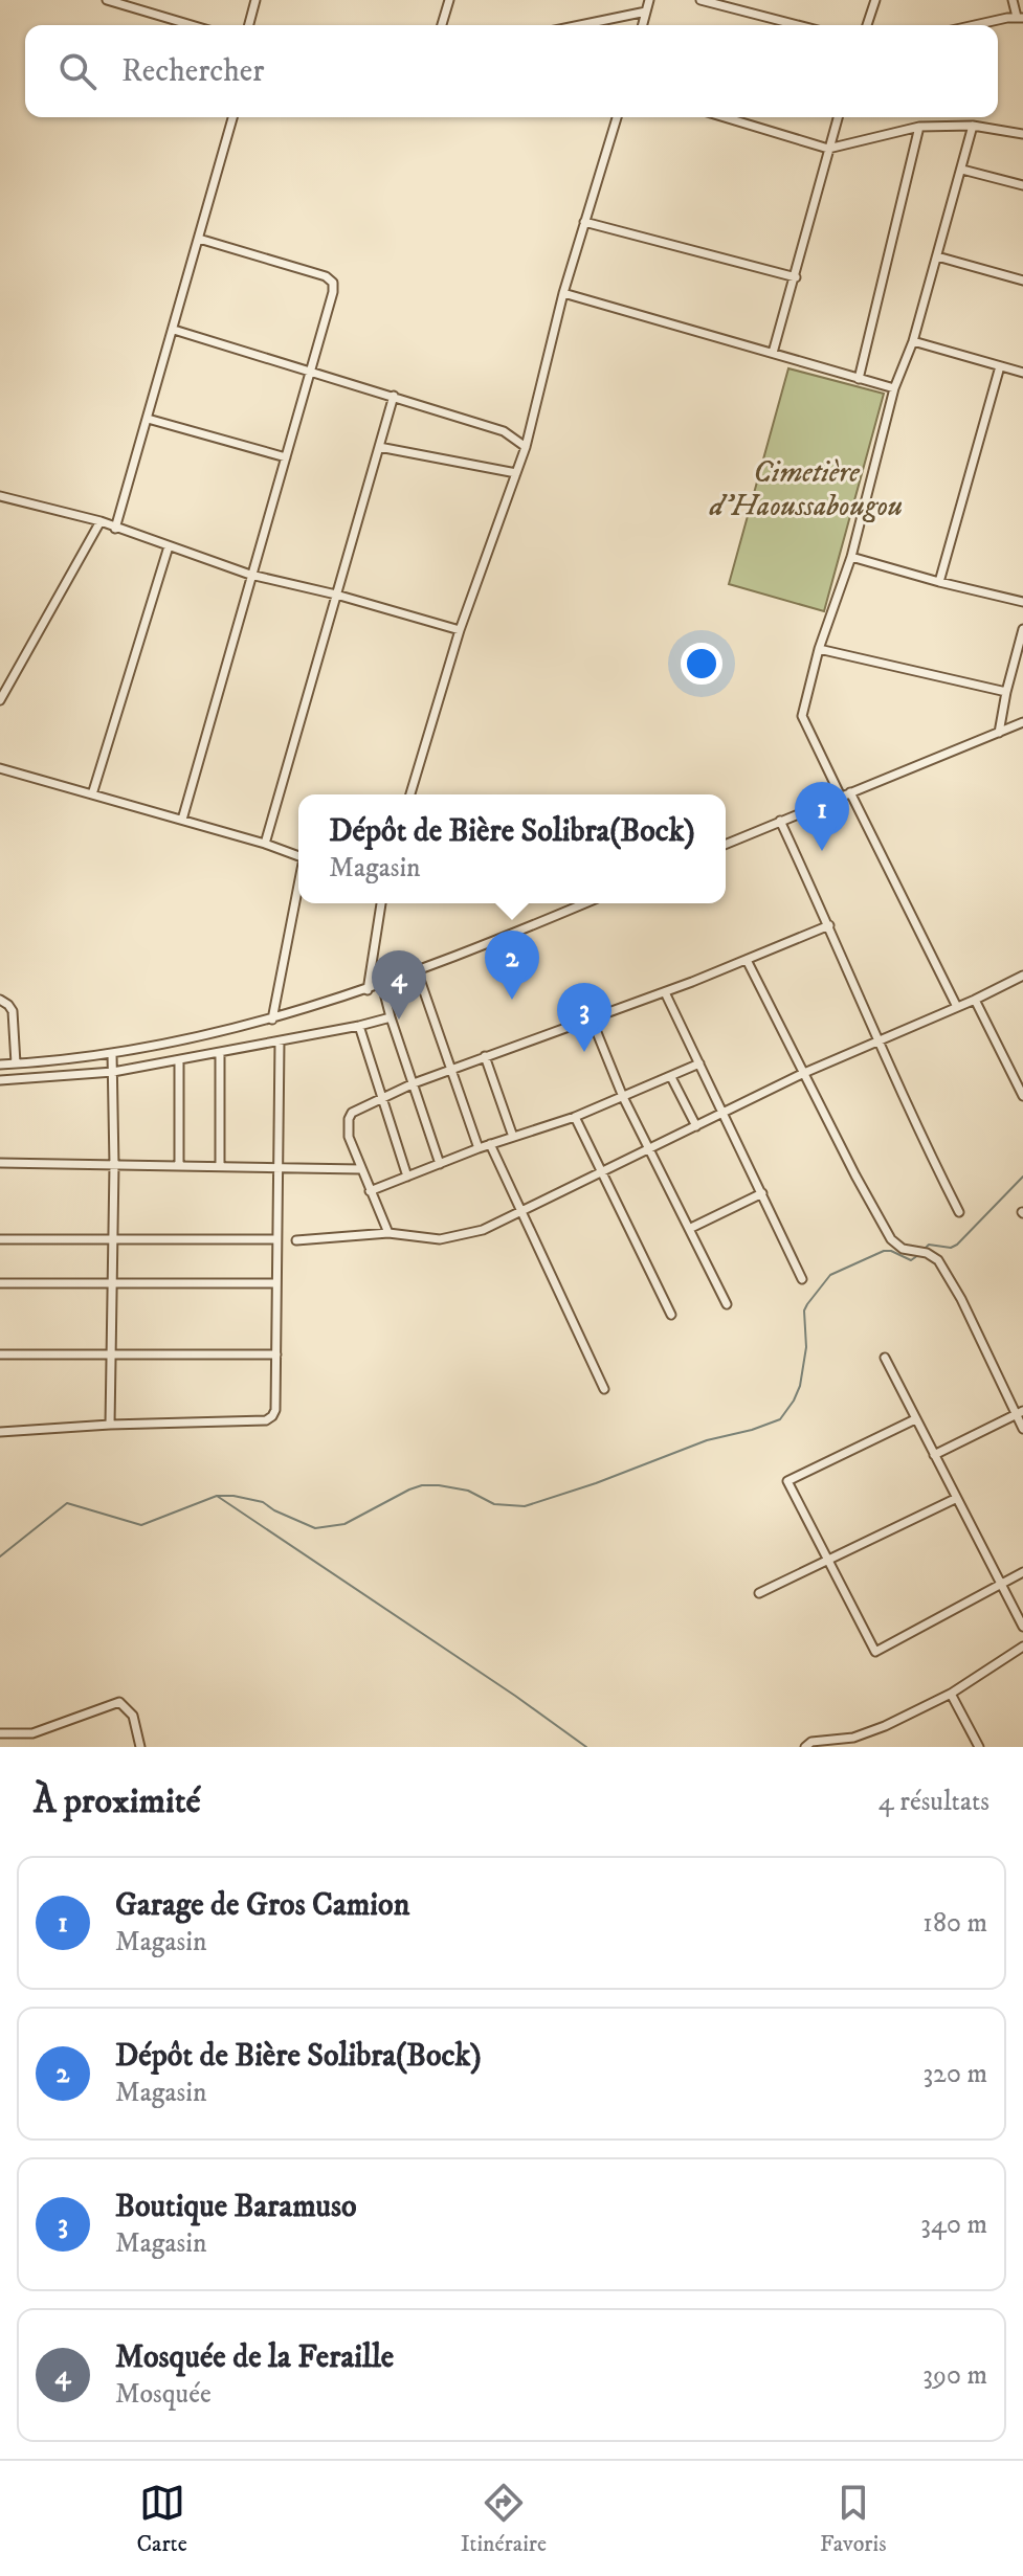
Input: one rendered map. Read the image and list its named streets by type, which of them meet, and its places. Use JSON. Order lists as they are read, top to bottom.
{
  "parks": ["Cimetière d'Haoussabougou"],
  "page": {
    "search": "Rechercher",
    "pins": [
      "1",
      "2",
      "4",
      "3"
    ],
    "popup": ["Dépôt de Bière Solibra(Bock)", "Magasin"],
    "heading": ["À proximité", "4 résultats"],
    "list": [
      {
        "mark": "1",
        "name": "Garage de Gros Camion",
        "note": "Magasin",
        "value": "180 m"
      },
      {
        "mark": "2",
        "name": "Dépôt de Bière Solibra(Bock)",
        "note": "Magasin",
        "value": "320 m"
      },
      {
        "mark": "3",
        "name": "Boutique Baramuso",
        "note": "Magasin",
        "value": "340 m"
      },
      {
        "mark": "4",
        "name": "Mosquée de la Feraille",
        "note": "Mosquée",
        "value": "390 m"
      }
    ],
    "nav": ["Carte", "Itinéraire", "Favoris"]
  }
}
